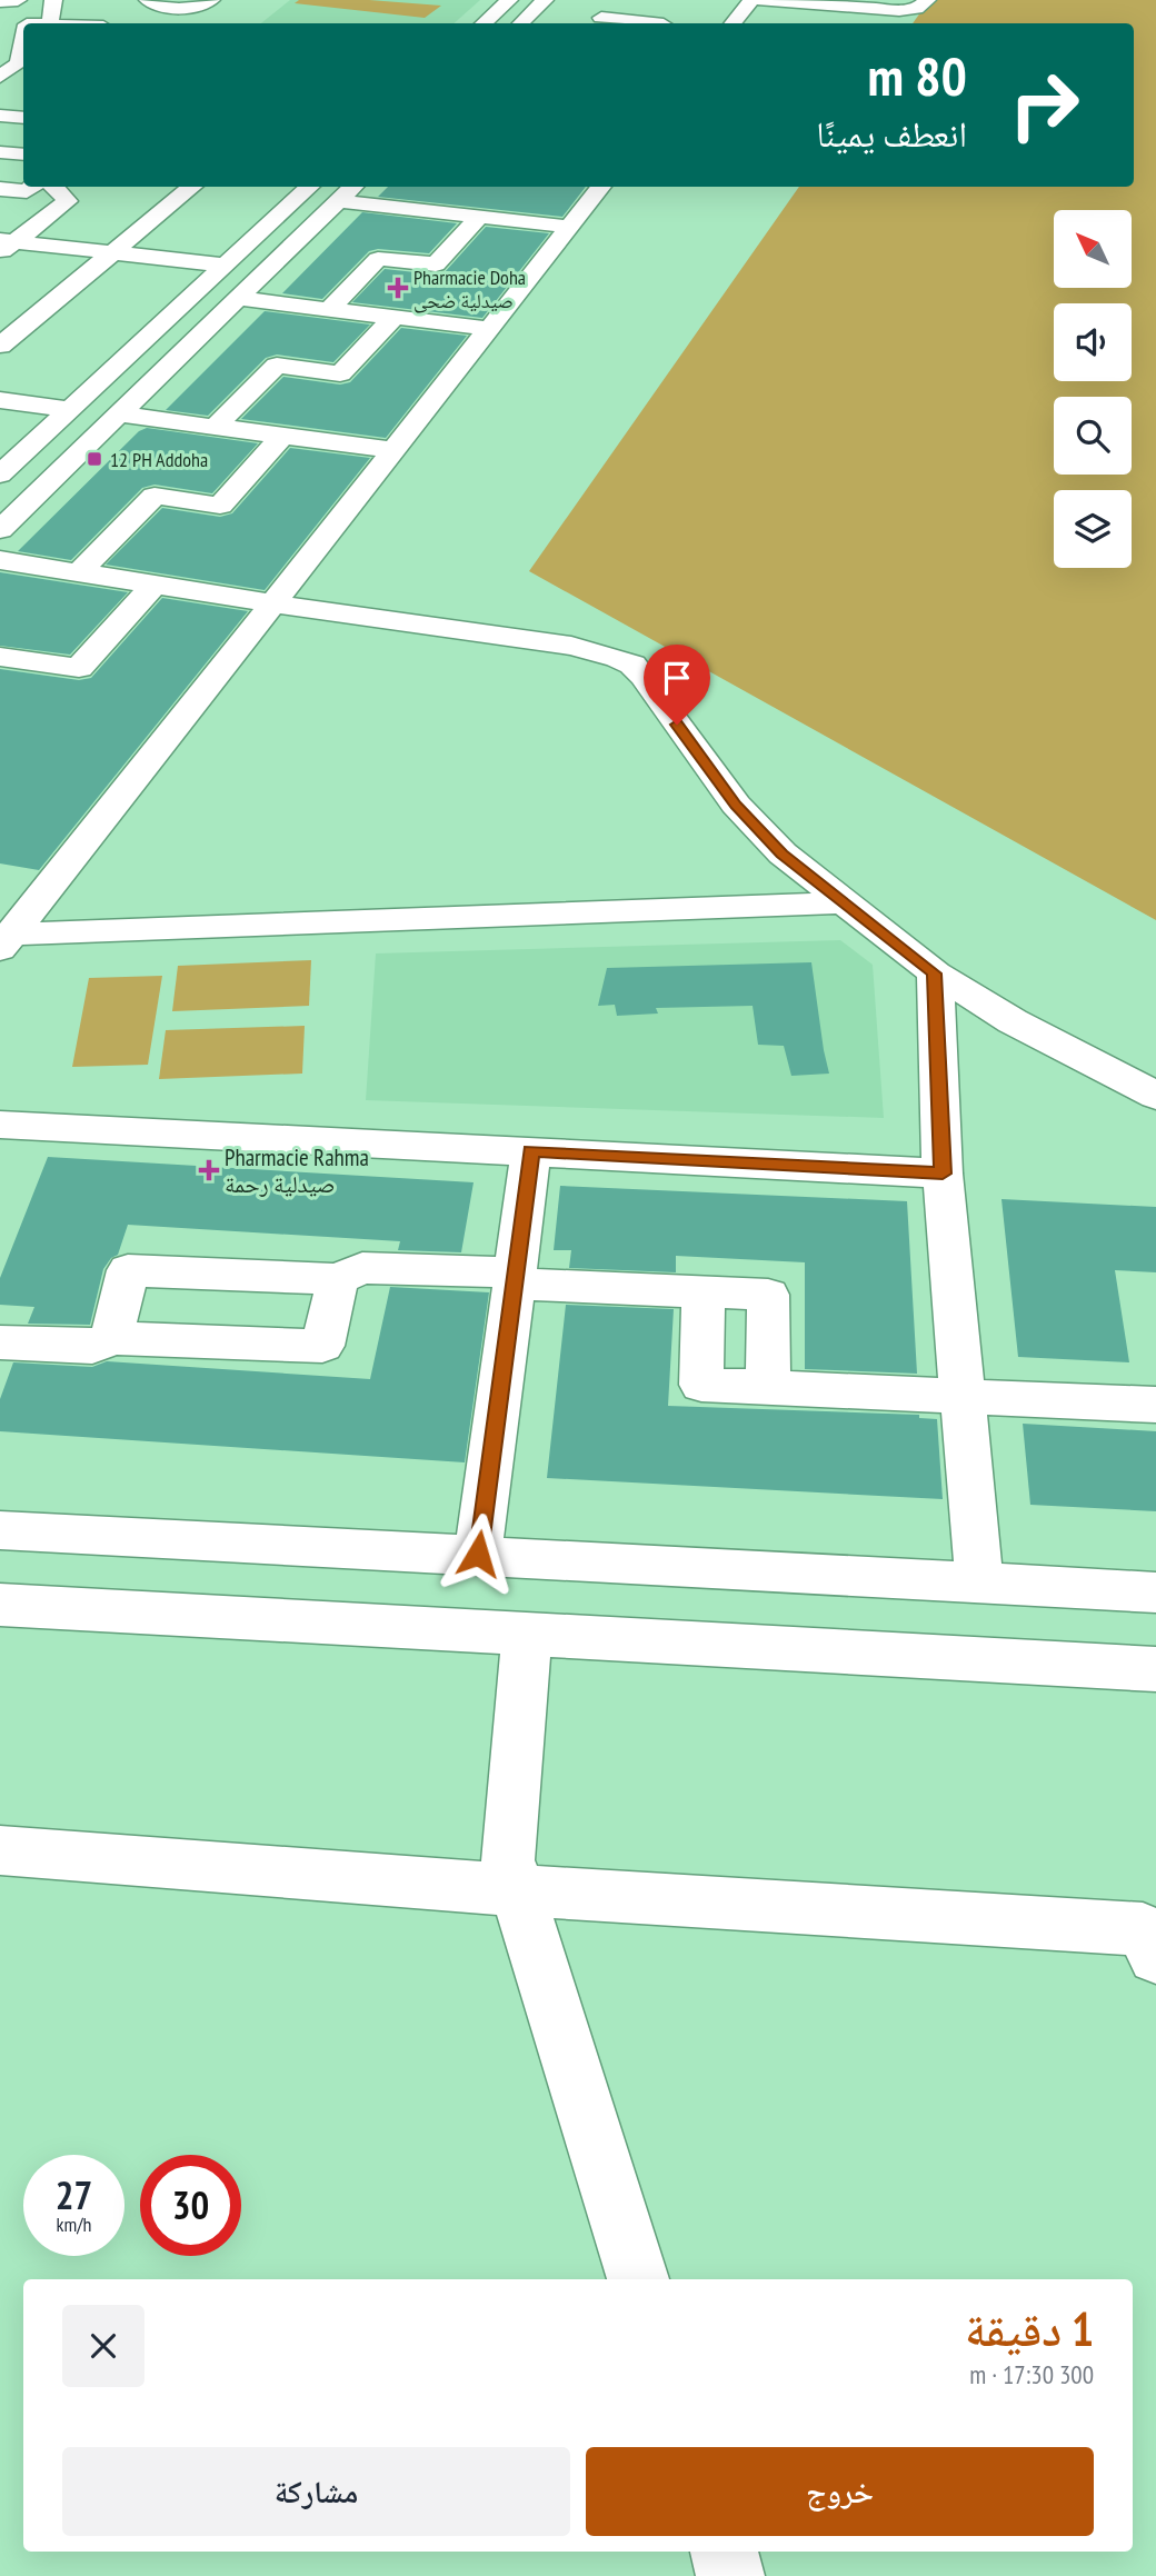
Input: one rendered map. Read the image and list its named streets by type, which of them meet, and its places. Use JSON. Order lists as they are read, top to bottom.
{
  "places": {
    "health": ["Pharmacie Doha صيدلية ضحى", "Pharmacie Rahma صيدلية رحمة"],
    "transit": ["12 PH Addoha"]
  },
  "north": "top left",
  "page": {
    "turn": ["80 m", "انعطف يمينًا"],
    "speed": "27 km/h",
    "limit": "30",
    "heading": ["1 دقيقة", "300 m · 17:30"],
    "buttons": ["خروج", "مشاركة"]
  }
}
